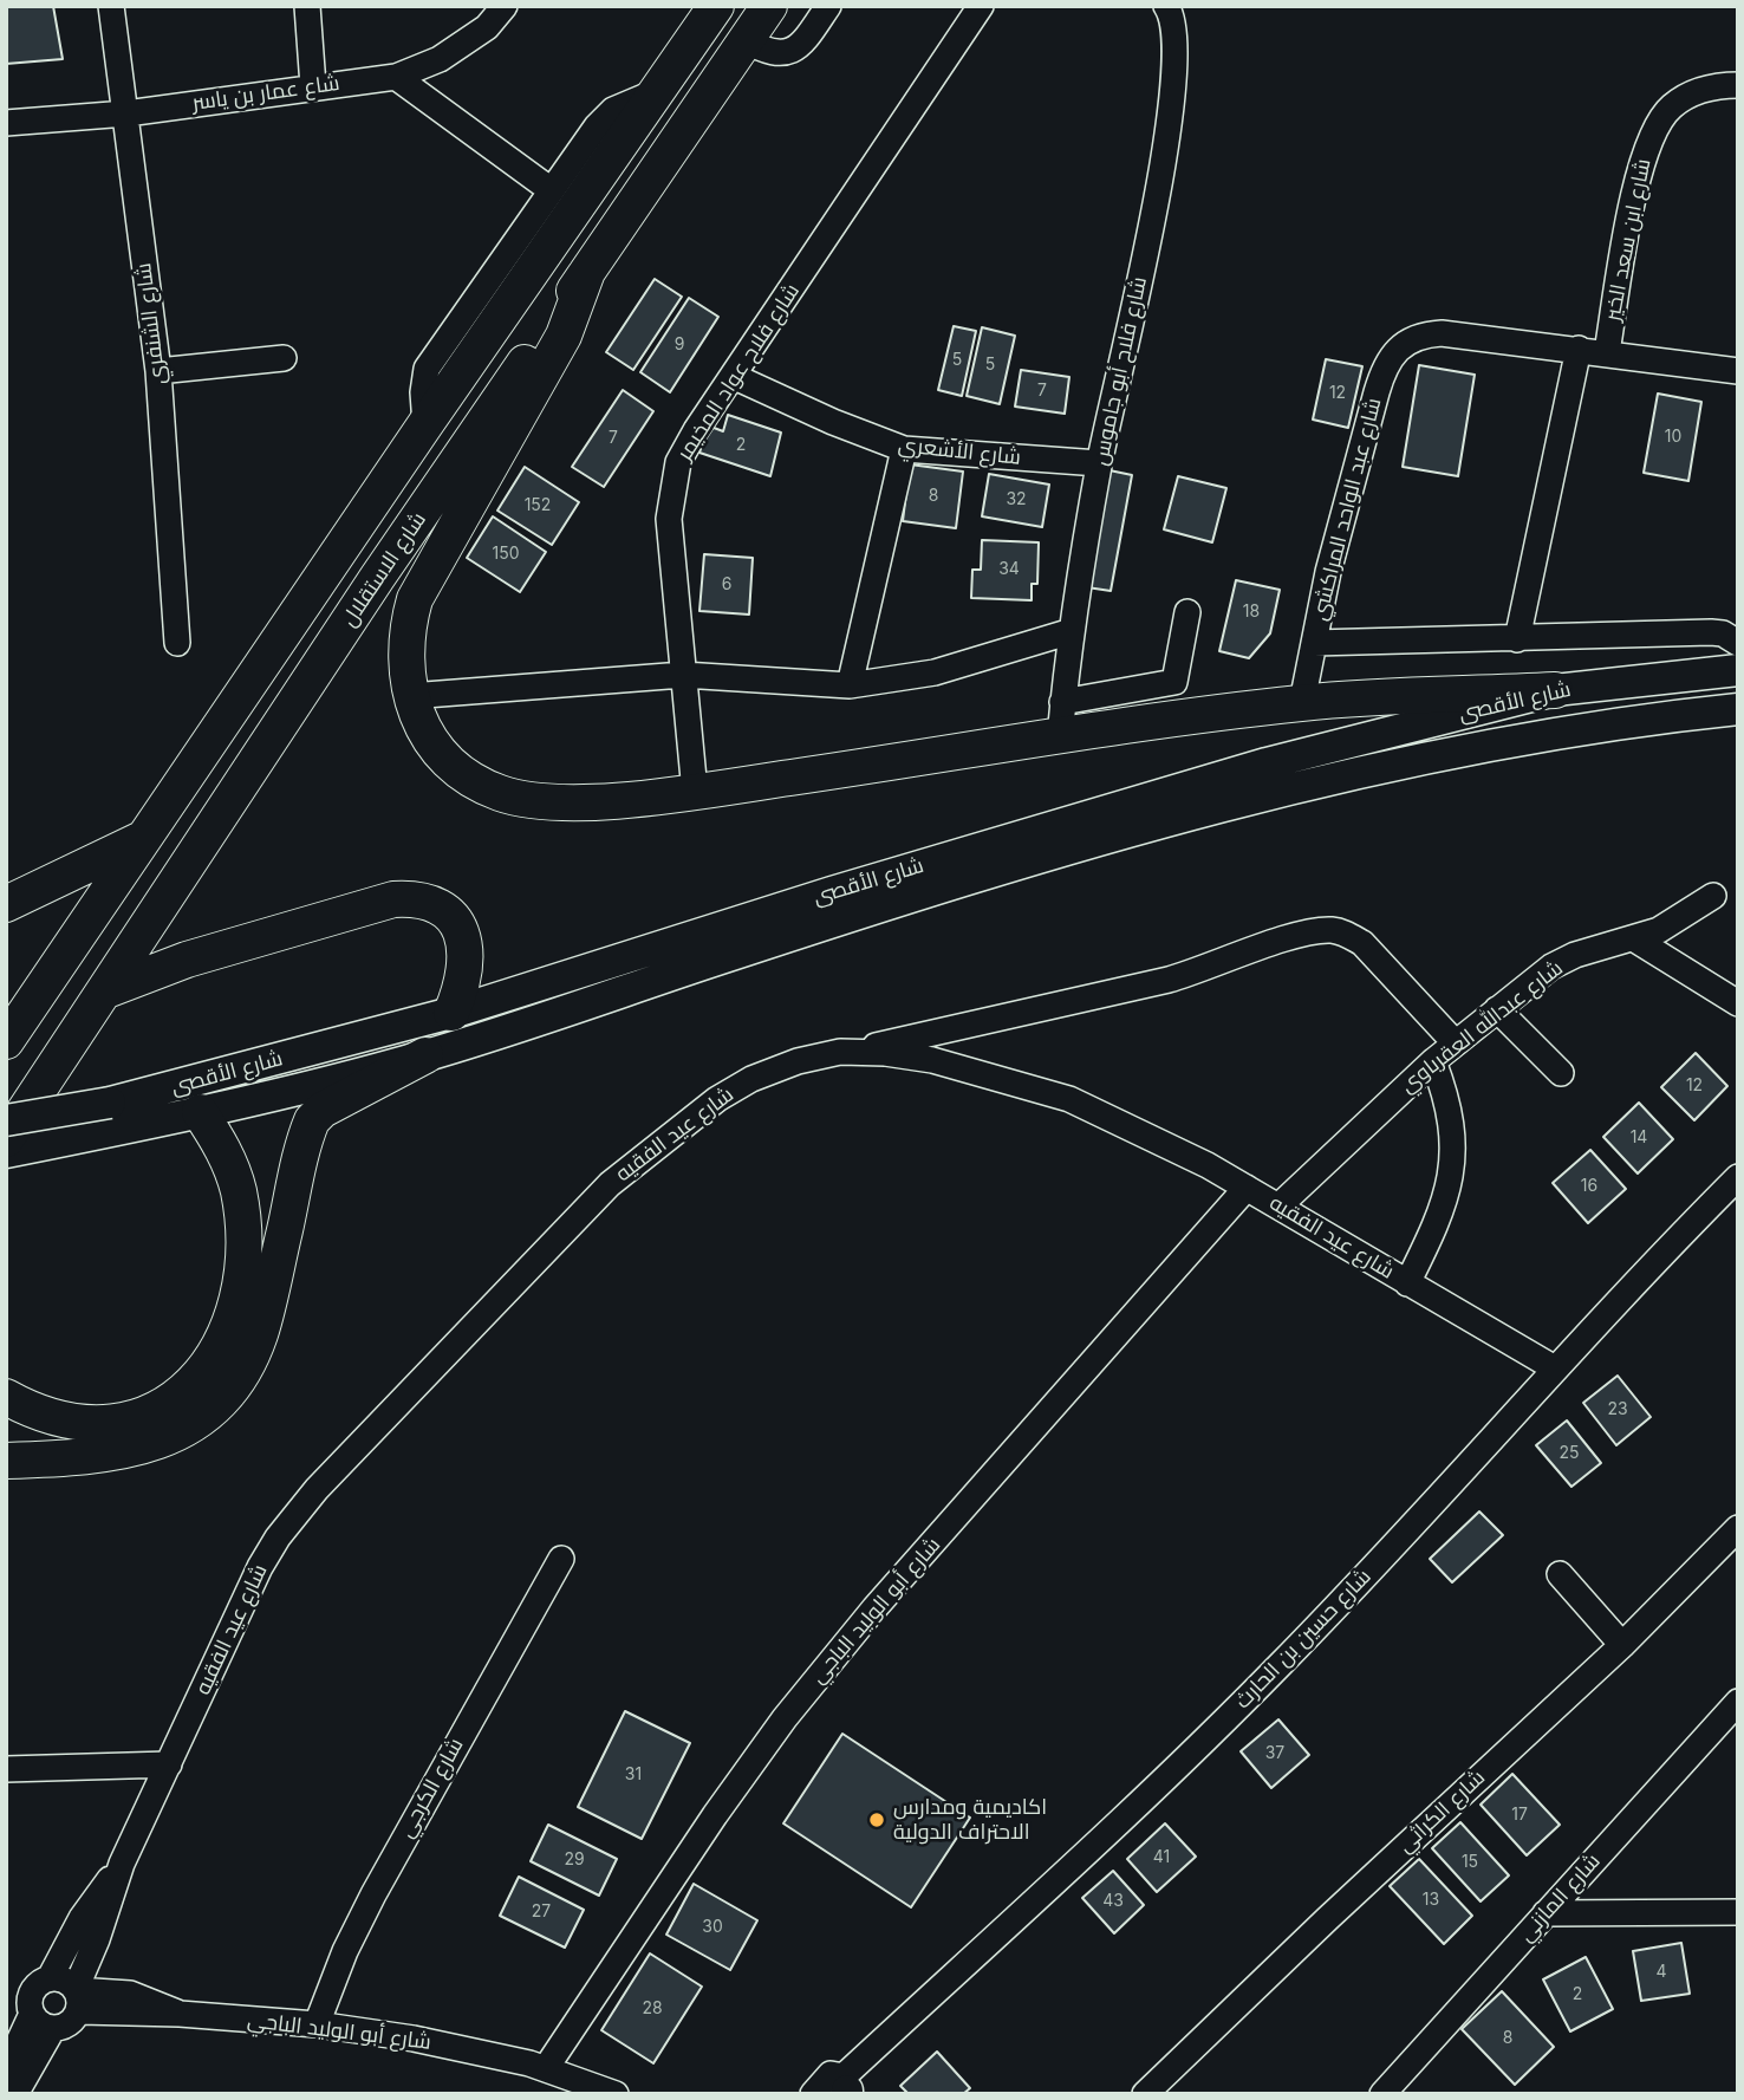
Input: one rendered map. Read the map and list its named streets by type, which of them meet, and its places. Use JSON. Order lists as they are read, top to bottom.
{
  "streets": {
    "highway": ["شارع الاستقلال"],
    "main road": ["شارع الأقصى"],
    "street": [
      "شاع عمار بن ياسر",
      "شارع ابن سعد الخير",
      "شارع الشنفري",
      "شارع فلاح أبو جاموس",
      "شارع فلاح عواد المخيمر",
      "شارع الأشعري",
      "شارع عبد الواحد المراكشي",
      "شارع عبدالله العقرباوي",
      "شارع عيد الفقيه",
      "شارع أبو الوليد الباجي",
      "شارع حسين بن الحارث",
      "شارع الكرجي",
      "شارع الكراثي",
      "شارع المازني"
    ]
  },
  "crossings": [
    ["شاع عمار بن ياسر", "شارع الشنفري"],
    ["شارع فلاح أبو جاموس", "شارع الأشعري"],
    ["شارع فلاح عواد المخيمر", "شارع الأشعري"],
    ["شارع عبدالله العقرباوي", "شارع عيد الفقيه"],
    ["شارع عيد الفقيه", "شارع أبو الوليد الباجي"],
    ["شارع عيد الفقيه", "شارع حسين بن الحارث"],
    ["شارع أبو الوليد الباجي", "شارع الكرجي"]
  ],
  "places": ["اكاديمية ومدارس الاحتراف الدولية"],
  "house_numbers": [
    "9",
    "5",
    "5",
    "7",
    "12",
    "10",
    "7",
    "2",
    "8",
    "32",
    "152",
    "150",
    "34",
    "6",
    "18",
    "12",
    "14",
    "16",
    "23",
    "25",
    "37",
    "31",
    "17",
    "41",
    "29",
    "15",
    "13",
    "43",
    "27",
    "30",
    "4",
    "2",
    "28",
    "8"
  ]
}
